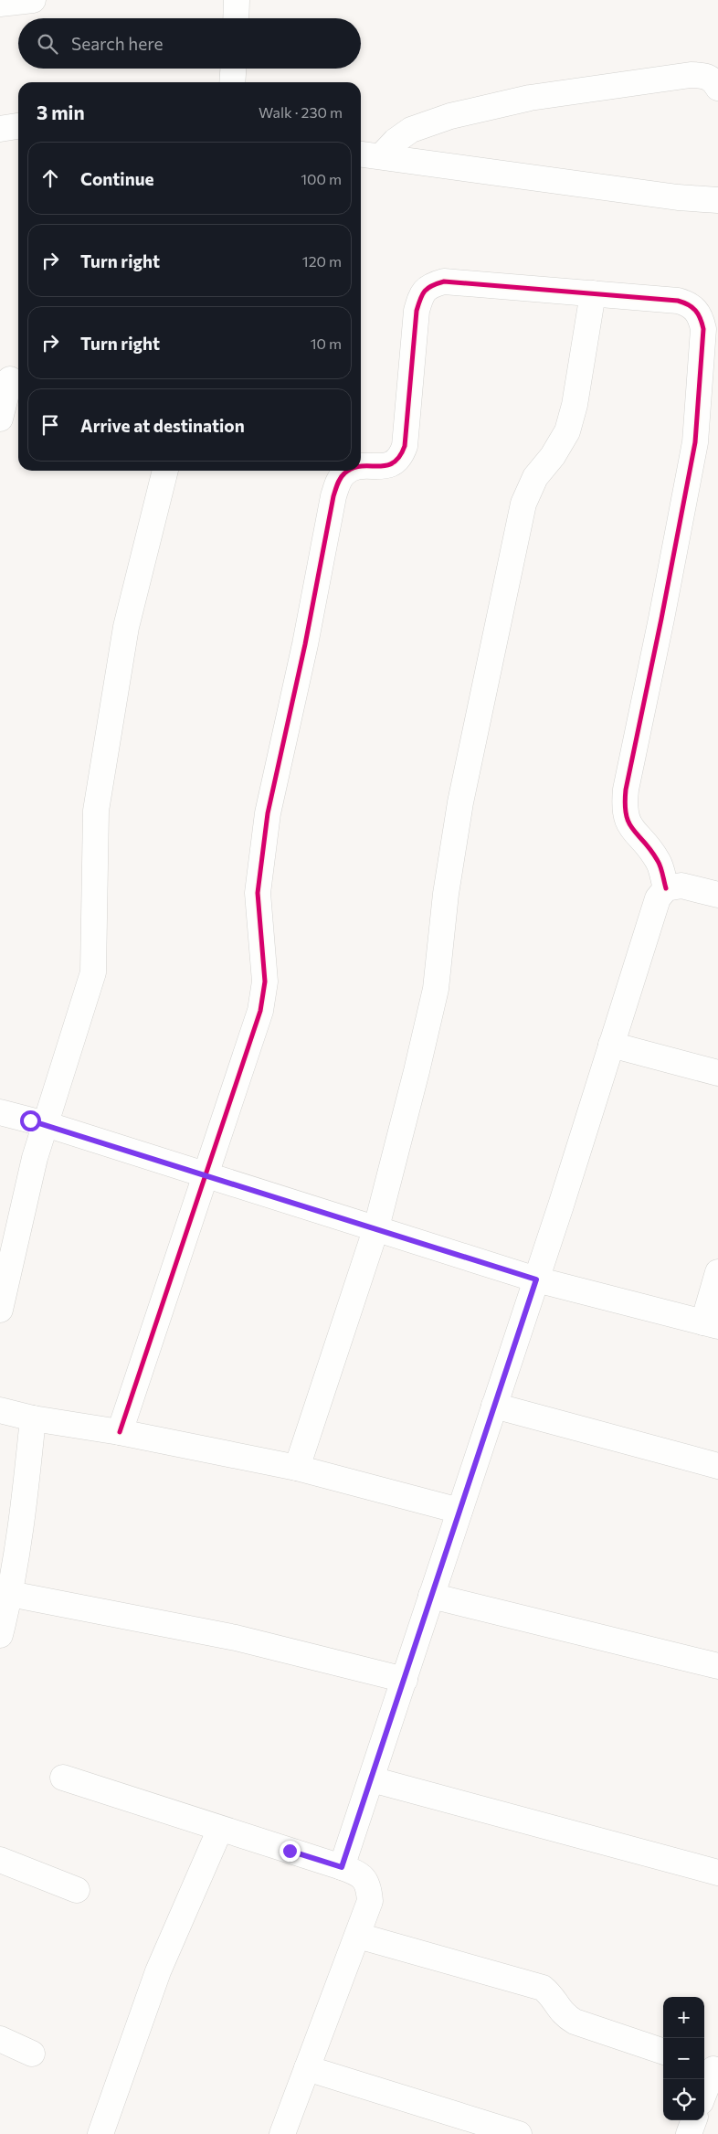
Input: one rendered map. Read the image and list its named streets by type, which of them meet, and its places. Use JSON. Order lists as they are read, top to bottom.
{
  "page": {
    "search": "Search here",
    "heading": ["3 min", "Walk · 230 m"],
    "list": [
      ["Continue", "100 m"],
      ["Turn right", "120 m"],
      ["Turn right", "10 m"],
      "Arrive at destination"
    ],
    "map_buttons": ["+", "−"]
  }
}
